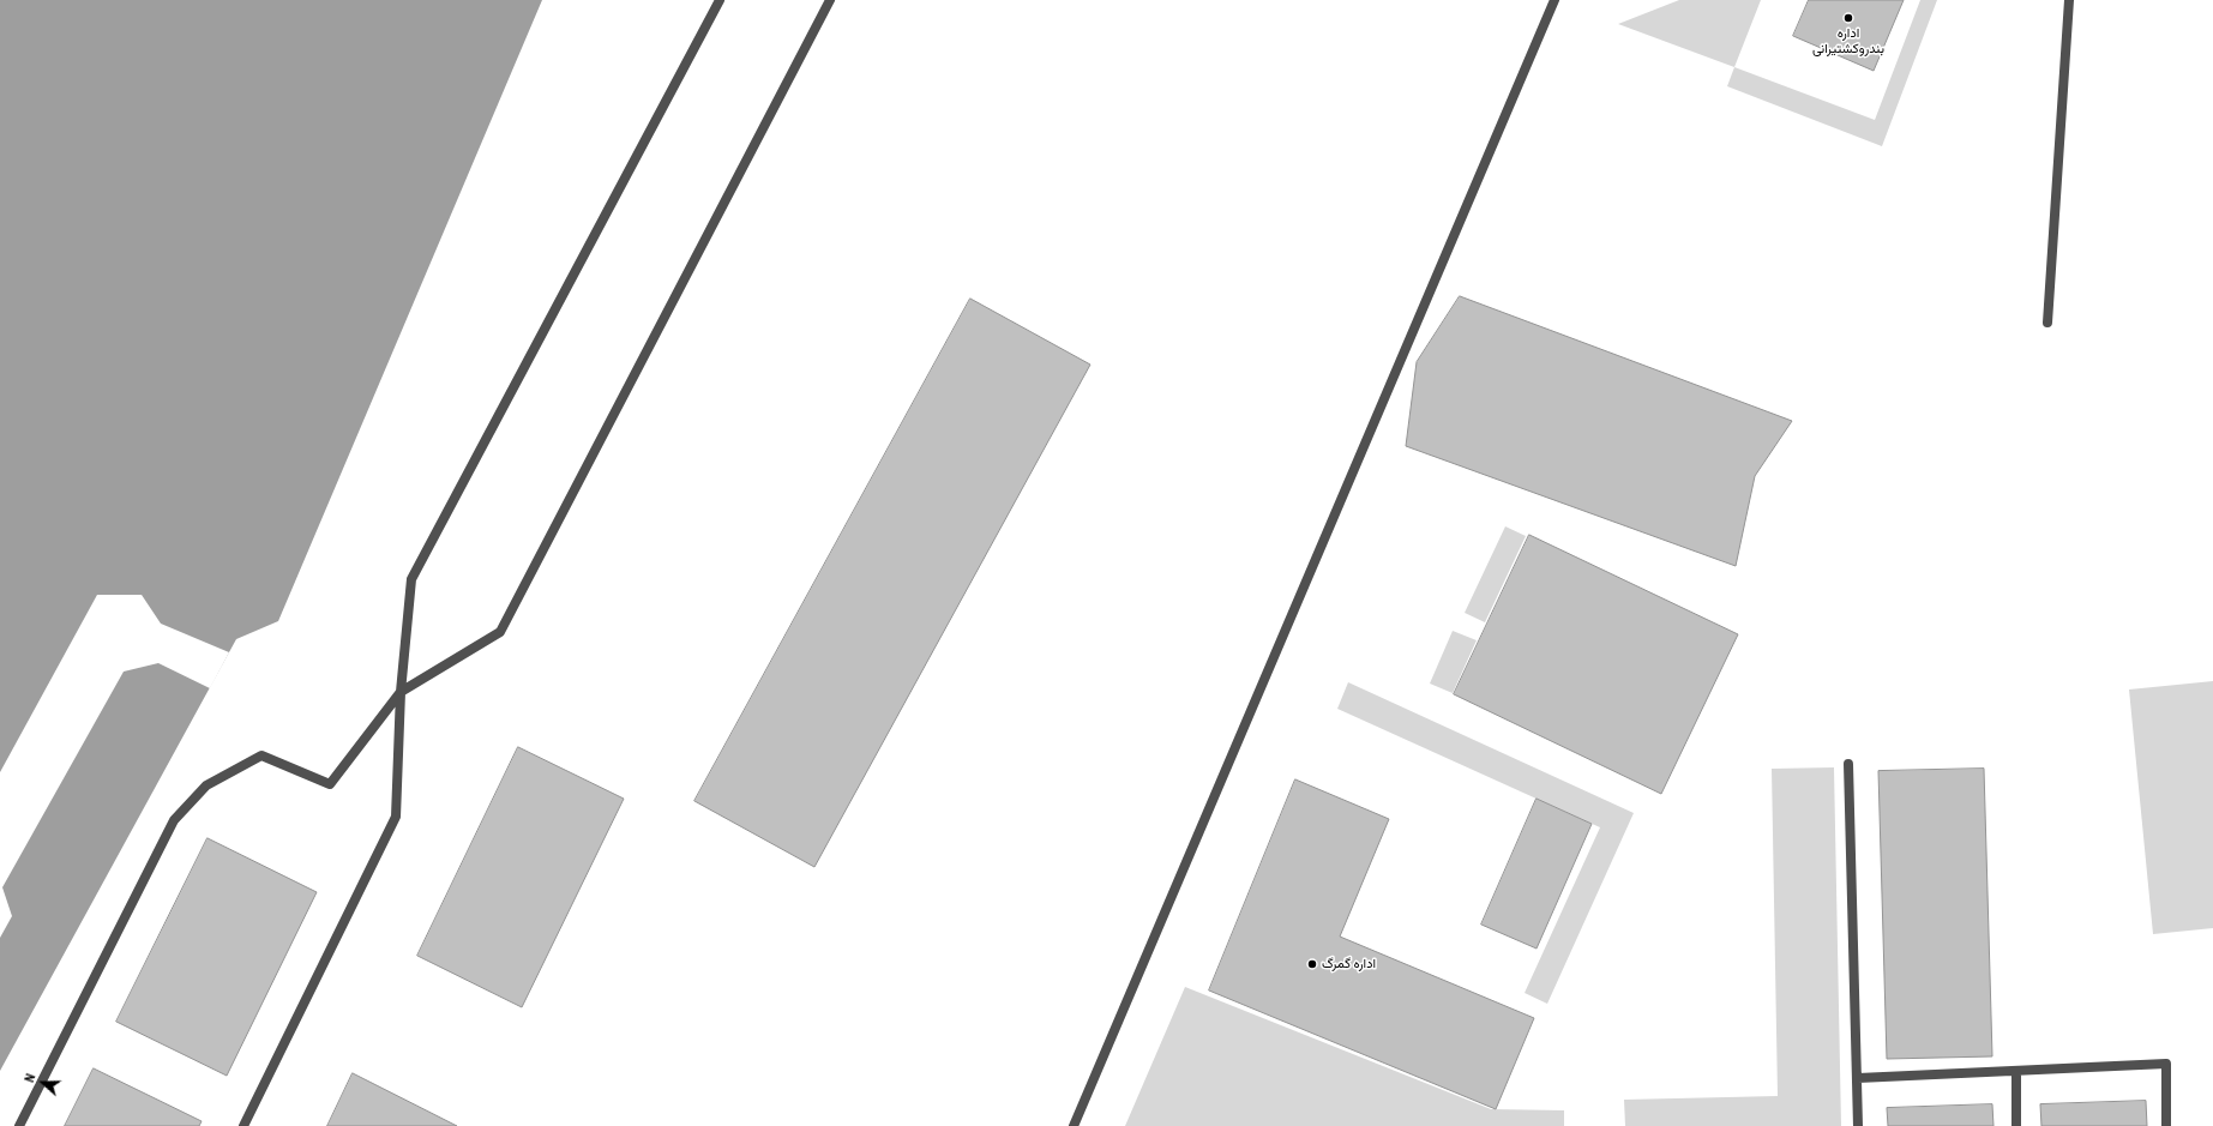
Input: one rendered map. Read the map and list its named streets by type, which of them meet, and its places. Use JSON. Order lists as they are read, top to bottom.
{
  "places": ["اداره بندروکشتیرانی", "اداره گمرگ"],
  "north": "left"
}
